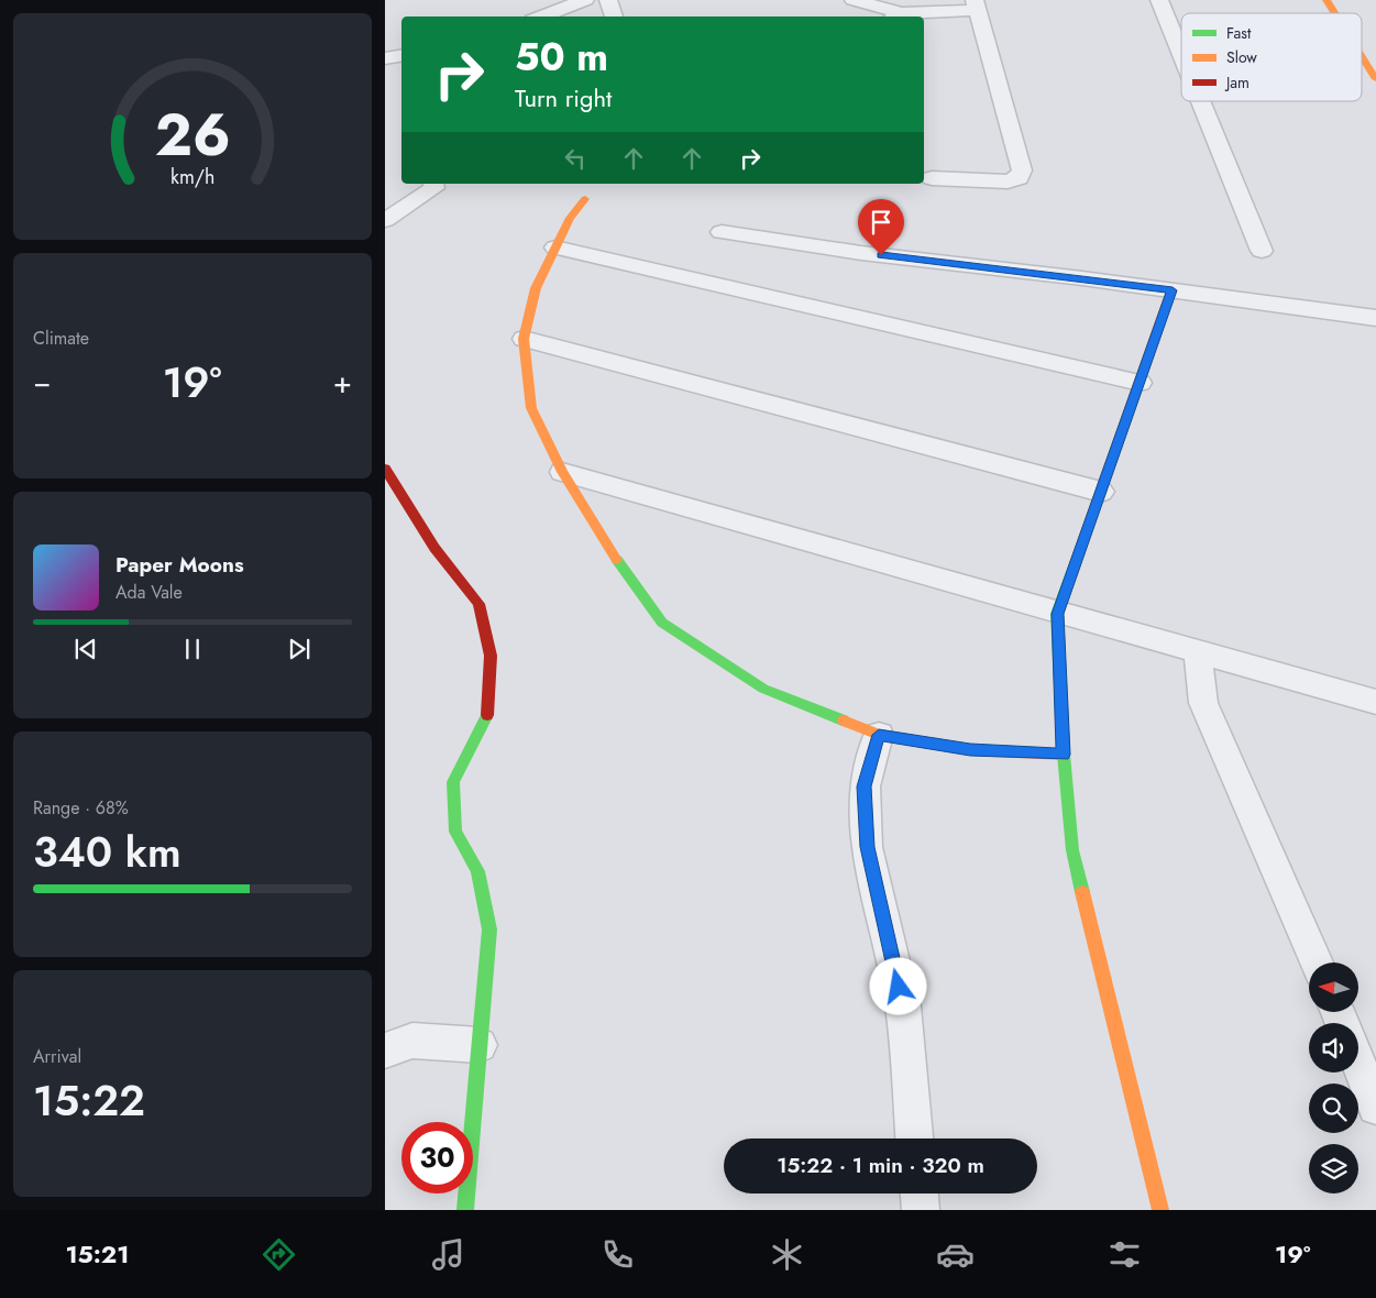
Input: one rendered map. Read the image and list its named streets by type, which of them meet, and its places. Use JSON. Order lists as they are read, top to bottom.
{
  "legend": ["Fast", "Slow", "Jam"],
  "north": "left",
  "page": {
    "turn": ["50 m", "Turn right"],
    "tile": [
      "Climate",
      ["Range · 68%", "340 km"],
      ["Arrival", "15:22"]
    ],
    "heat": ["−", "19°", "+"],
    "song": ["Paper Moons", "Ada Vale"],
    "limit": "30",
    "trip": "15:22 · 1 min · 320 m",
    "tabs": ["15:21", "19°"],
    "gauge": ["26", "km/h"]
  }
}
